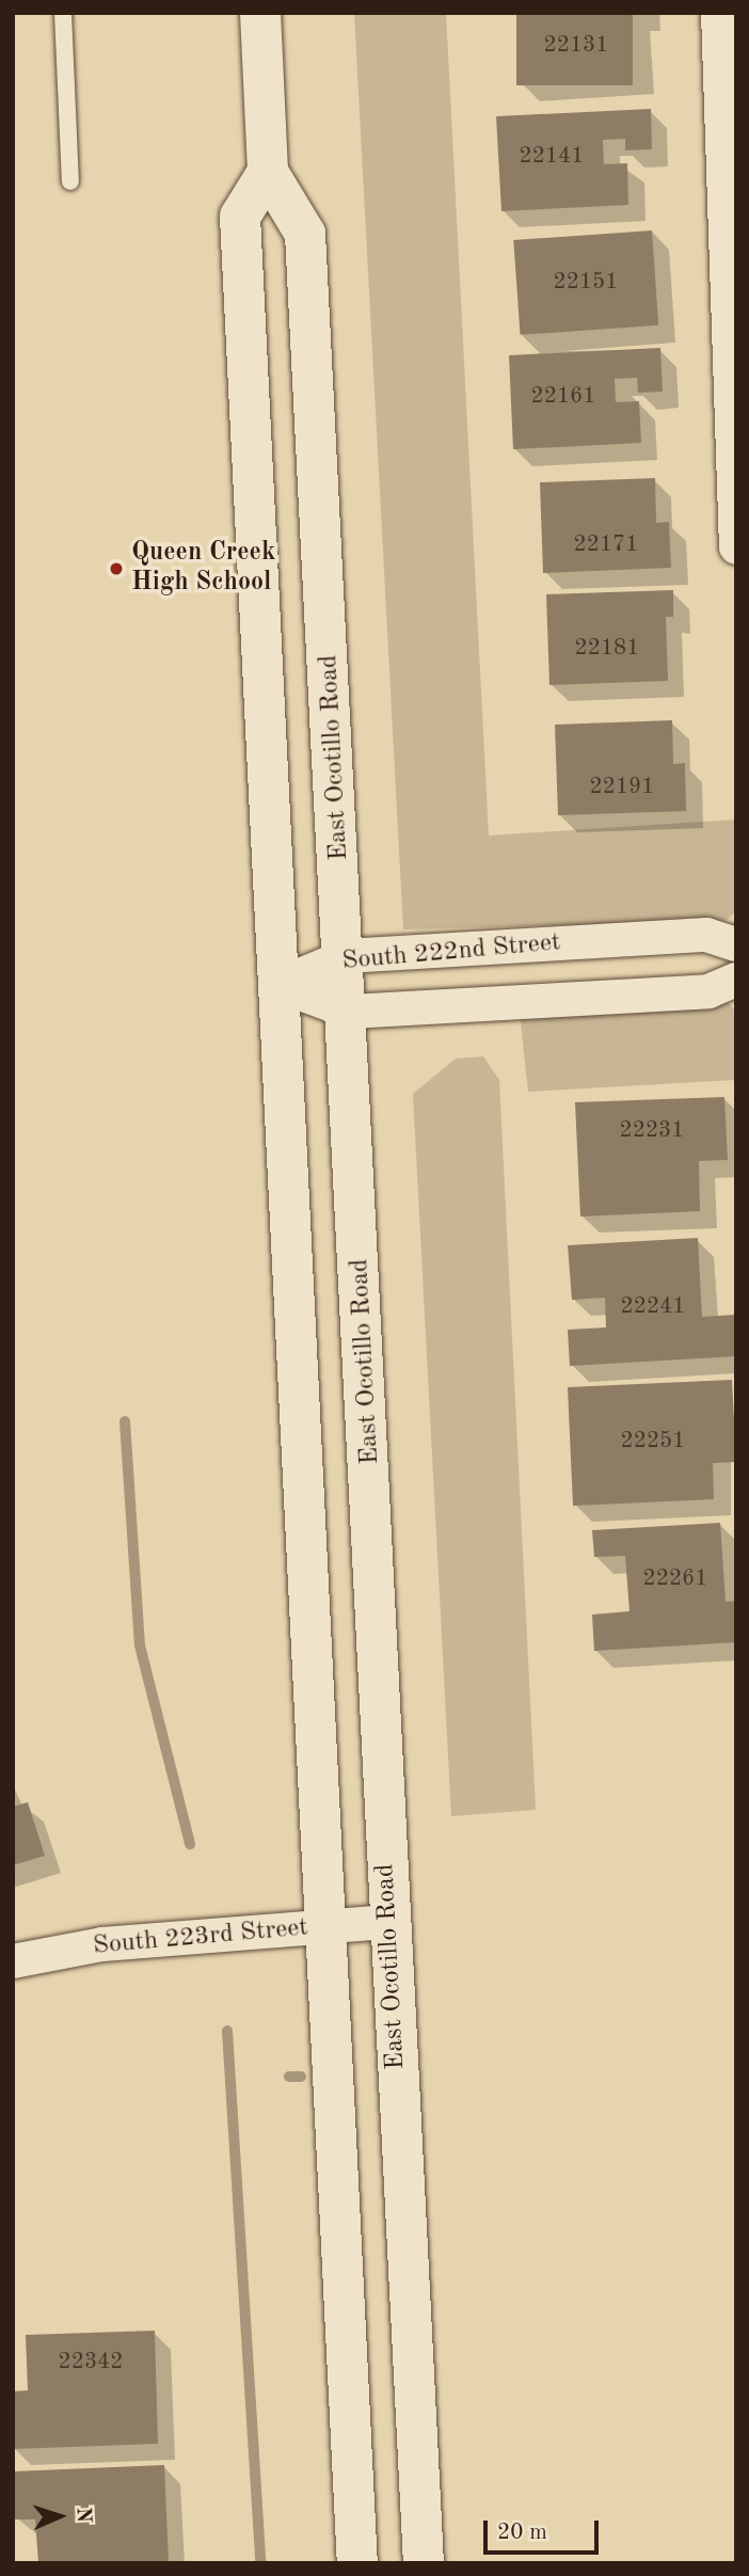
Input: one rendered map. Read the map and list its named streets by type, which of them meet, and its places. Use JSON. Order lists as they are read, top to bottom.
{
  "streets": {
    "main road": ["East Ocotillo Road"],
    "street": ["South 222nd Street", "South 223rd Street"]
  },
  "crossings": [
    ["East Ocotillo Road", "South 222nd Street"],
    ["East Ocotillo Road", "South 223rd Street"]
  ],
  "places": ["Queen Creek High School"],
  "house_numbers": [
    "22131",
    "22141",
    "22151",
    "22161",
    "22171",
    "22181",
    "22191",
    "22231",
    "22241",
    "22251",
    "22261",
    "22342"
  ],
  "scale_bar": "20 m",
  "north": "right"
}
